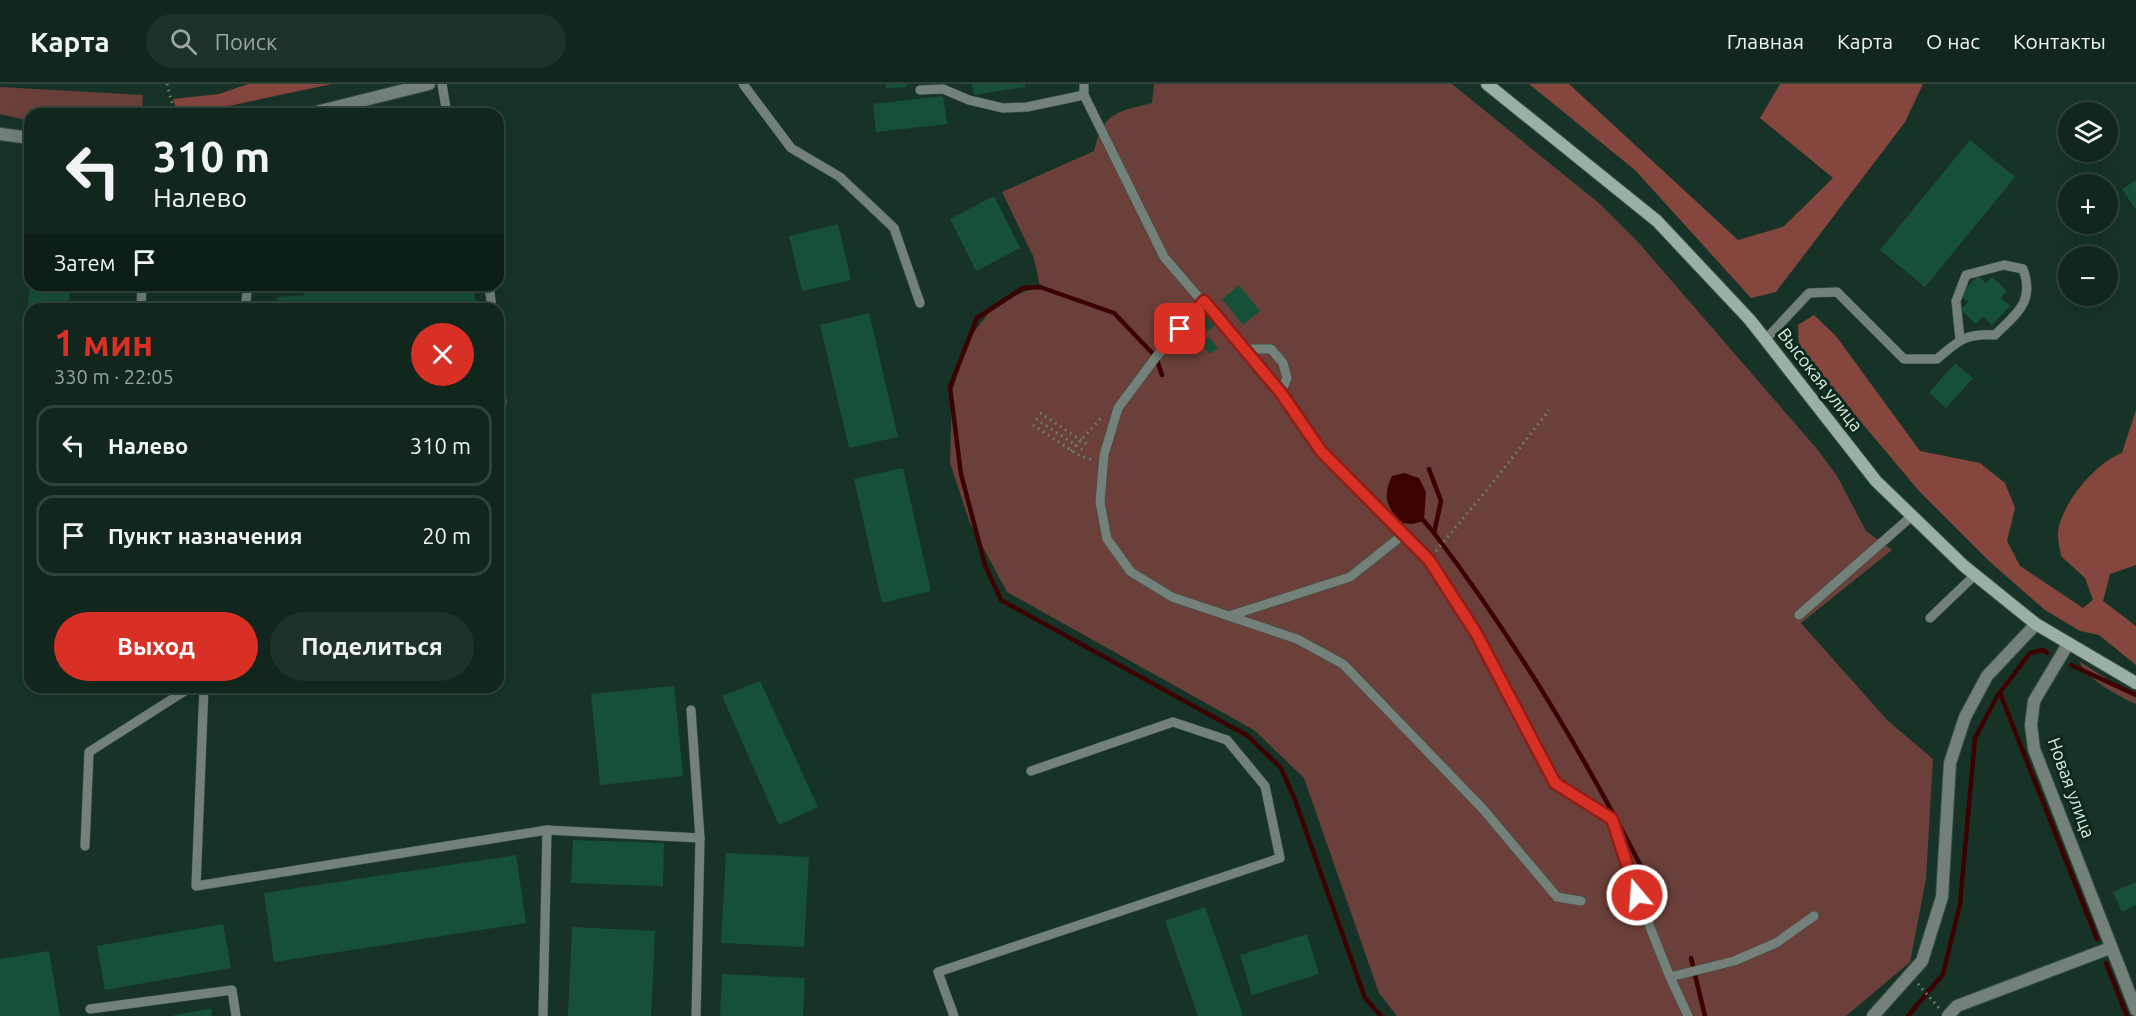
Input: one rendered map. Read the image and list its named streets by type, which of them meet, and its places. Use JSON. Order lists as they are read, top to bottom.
{
  "streets": {
    "street": ["Высокая улица", "Новая улица"]
  },
  "crossings": [
    ["Высокая улица", "Новая улица"]
  ],
  "page": {
    "header": "Карта",
    "search": "Поиск",
    "nav": [
      "Главная",
      "Карта",
      "О нас",
      "Контакты"
    ],
    "map_buttons": ["+", "−"],
    "turn": ["310 m", "Налево"],
    "then": "Затем",
    "heading": ["1 мин", "330 m · 22:05"],
    "list": [
      {
        "name": "Налево",
        "value": "310 m"
      },
      {
        "name": "Пункт назначения",
        "value": "20 m"
      }
    ],
    "buttons": ["Выход", "Поделиться"]
  }
}
